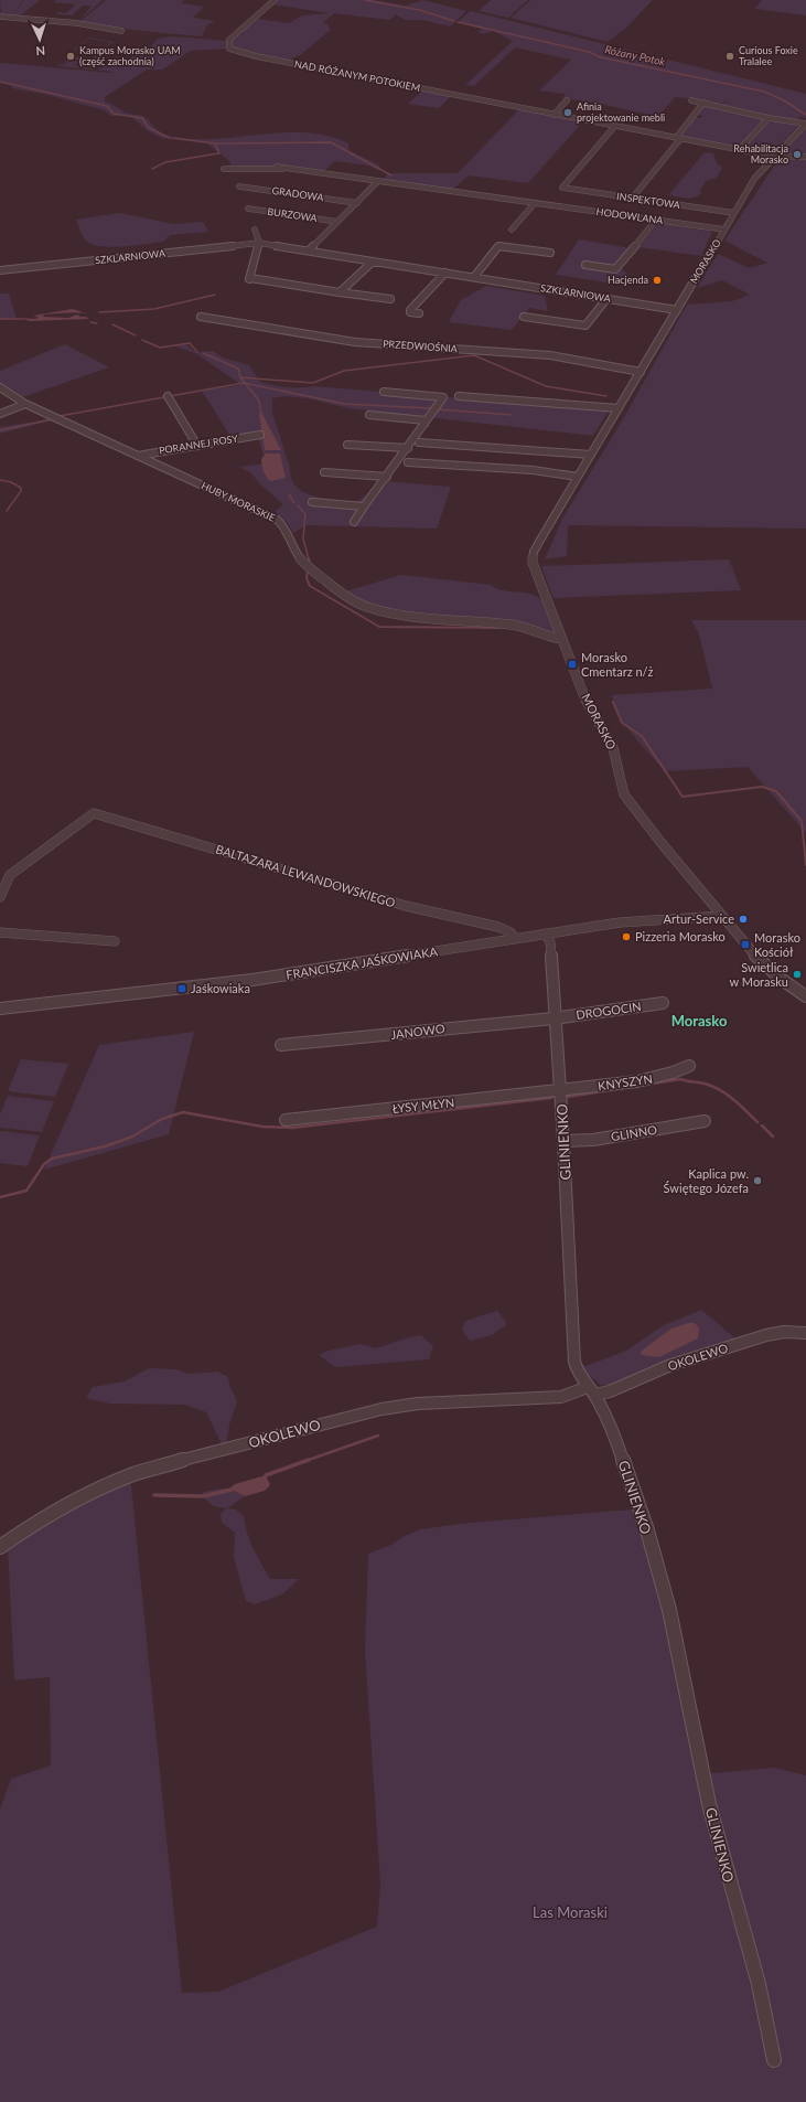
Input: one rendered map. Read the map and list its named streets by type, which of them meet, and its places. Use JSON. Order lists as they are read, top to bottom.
{
  "streets": {
    "street": [
      "NAD RÓŻANYM POTOKIEM",
      "GRADOWA",
      "INSPEKTOWA",
      "BURZOWA",
      "HODOWLANA",
      "SZKLARNIOWA",
      "MORASKO",
      "PRZEDWIOŚNIA",
      "PORANNEJ ROSY",
      "HUBY MORASKIE",
      "BALTAZARA LEWANDOWSKIEGO",
      "FRANCISZKA JAŚKOWIAKA",
      "DROGOCIN",
      "JANOWO",
      "KNYSZYN",
      "ŁYSY MŁYN",
      "GLINNO",
      "GLINIENKO",
      "OKOLEWO"
    ]
  },
  "crossings": [
    ["NAD RÓŻANYM POTOKIEM", "INSPEKTOWA"],
    ["NAD RÓŻANYM POTOKIEM", "MORASKO"],
    ["INSPEKTOWA", "MORASKO"],
    ["HODOWLANA", "MORASKO"],
    ["SZKLARNIOWA", "MORASKO"],
    ["MORASKO", "PRZEDWIOŚNIA"],
    ["MORASKO", "HUBY MORASKIE"],
    ["MORASKO", "FRANCISZKA JAŚKOWIAKA"],
    ["PORANNEJ ROSY", "HUBY MORASKIE"],
    ["BALTAZARA LEWANDOWSKIEGO", "FRANCISZKA JAŚKOWIAKA"],
    ["FRANCISZKA JAŚKOWIAKA", "GLINIENKO"],
    ["DROGOCIN", "JANOWO"],
    ["DROGOCIN", "GLINIENKO"],
    ["JANOWO", "GLINIENKO"],
    ["KNYSZYN", "ŁYSY MŁYN"],
    ["KNYSZYN", "GLINIENKO"],
    ["ŁYSY MŁYN", "GLINIENKO"],
    ["GLINNO", "GLINIENKO"],
    ["GLINIENKO", "OKOLEWO"]
  ],
  "districts": ["Morasko"],
  "water": ["Różany Potok"],
  "parks": ["Las Moraski"],
  "places": {
    "other": [
      "Kampus Morasko UAM (część zachodnia)",
      "Curious Foxie Tralalee",
      "Afinia projektowanie mebli",
      "Rehabilitacja Morasko",
      "Hacjenda",
      "Artur-Service",
      "Pizzeria Morasko",
      "Swietlica w Morasku",
      "Kaplica pw. Świętego Józefa"
    ],
    "transit": ["Morasko Cmentarz n/ż", "Morasko Kościół", "Jaśkowiaka"]
  },
  "north": "bottom"
}
